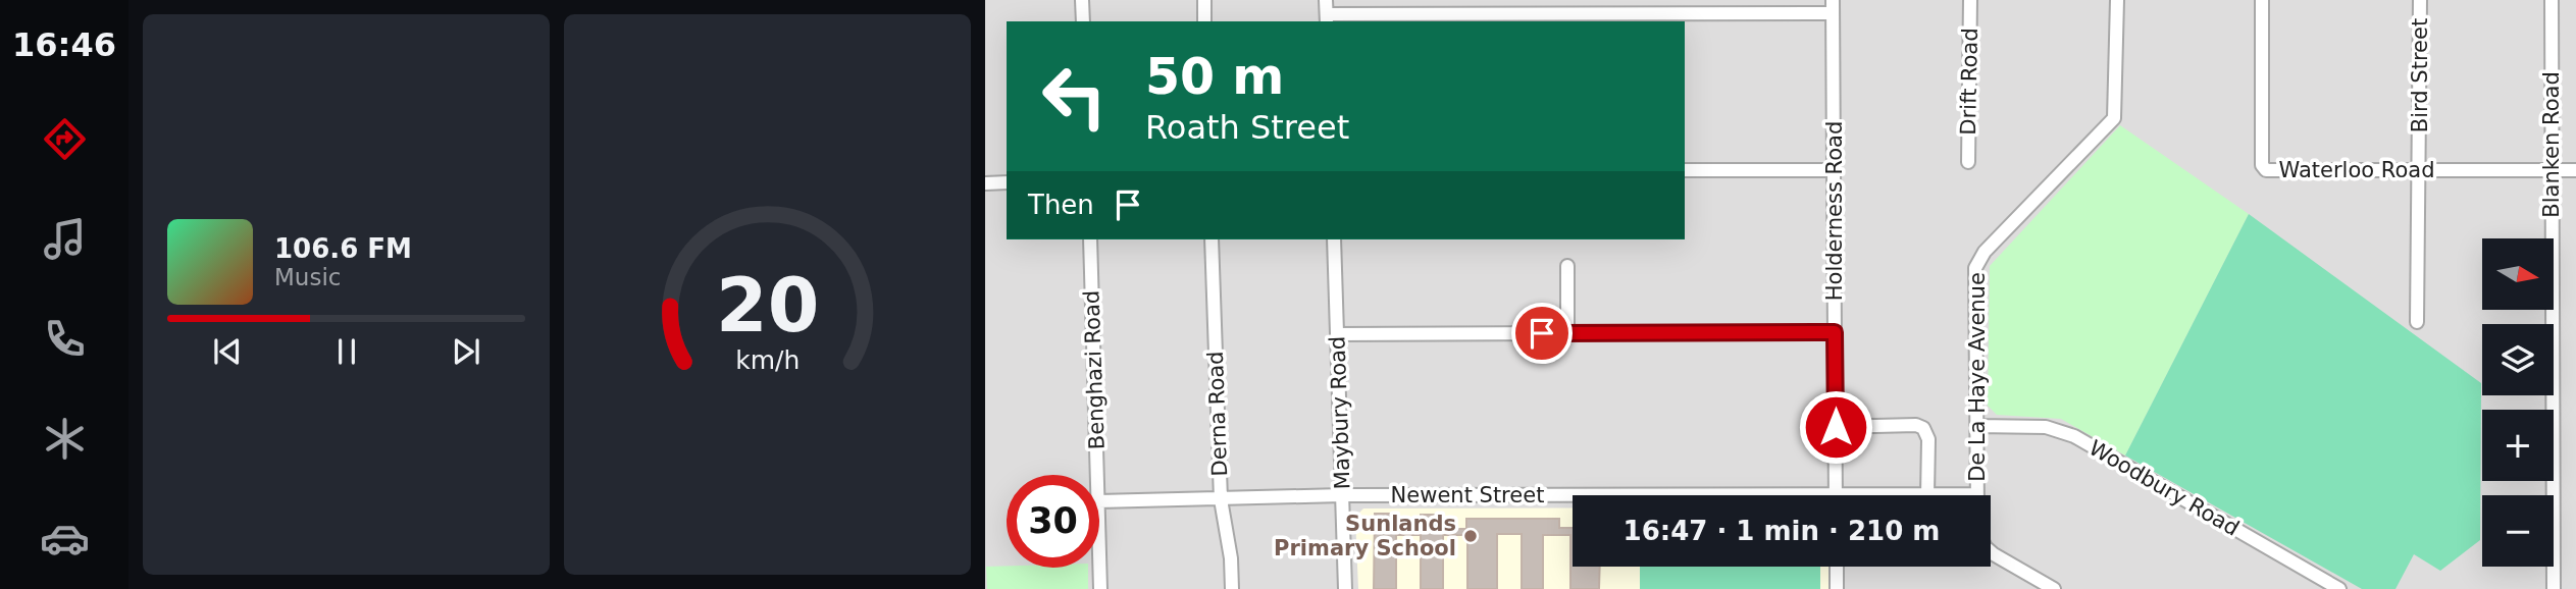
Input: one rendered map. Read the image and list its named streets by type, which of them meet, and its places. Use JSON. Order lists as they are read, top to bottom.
{
  "streets": {
    "street": [
      "Bird Street",
      "Drift Road",
      "Blanken Road",
      "Waterloo Road",
      "Holderness Road",
      "Benghazi Road",
      "De La Haye Avenue",
      "Maybury Road",
      "Derna Road",
      "Woodbury Road",
      "Newent Street"
    ]
  },
  "crossings": [
    ["Bird Street", "Waterloo Road"],
    ["Blanken Road", "Waterloo Road"],
    ["De La Haye Avenue", "Woodbury Road"],
    ["De La Haye Avenue", "Newent Street"],
    ["Maybury Road", "Newent Street"],
    ["Derna Road", "Newent Street"]
  ],
  "places": ["Sunlands Primary School"],
  "north": "right",
  "page": {
    "tabs": "16:46",
    "turn": ["50 m", "Roath Street"],
    "then": "Then",
    "song": ["106.6 FM", "Music"],
    "map_buttons": ["+", "−"],
    "limit": "30",
    "trip": "16:47 · 1 min · 210 m",
    "gauge": ["20", "km/h"]
  }
}
